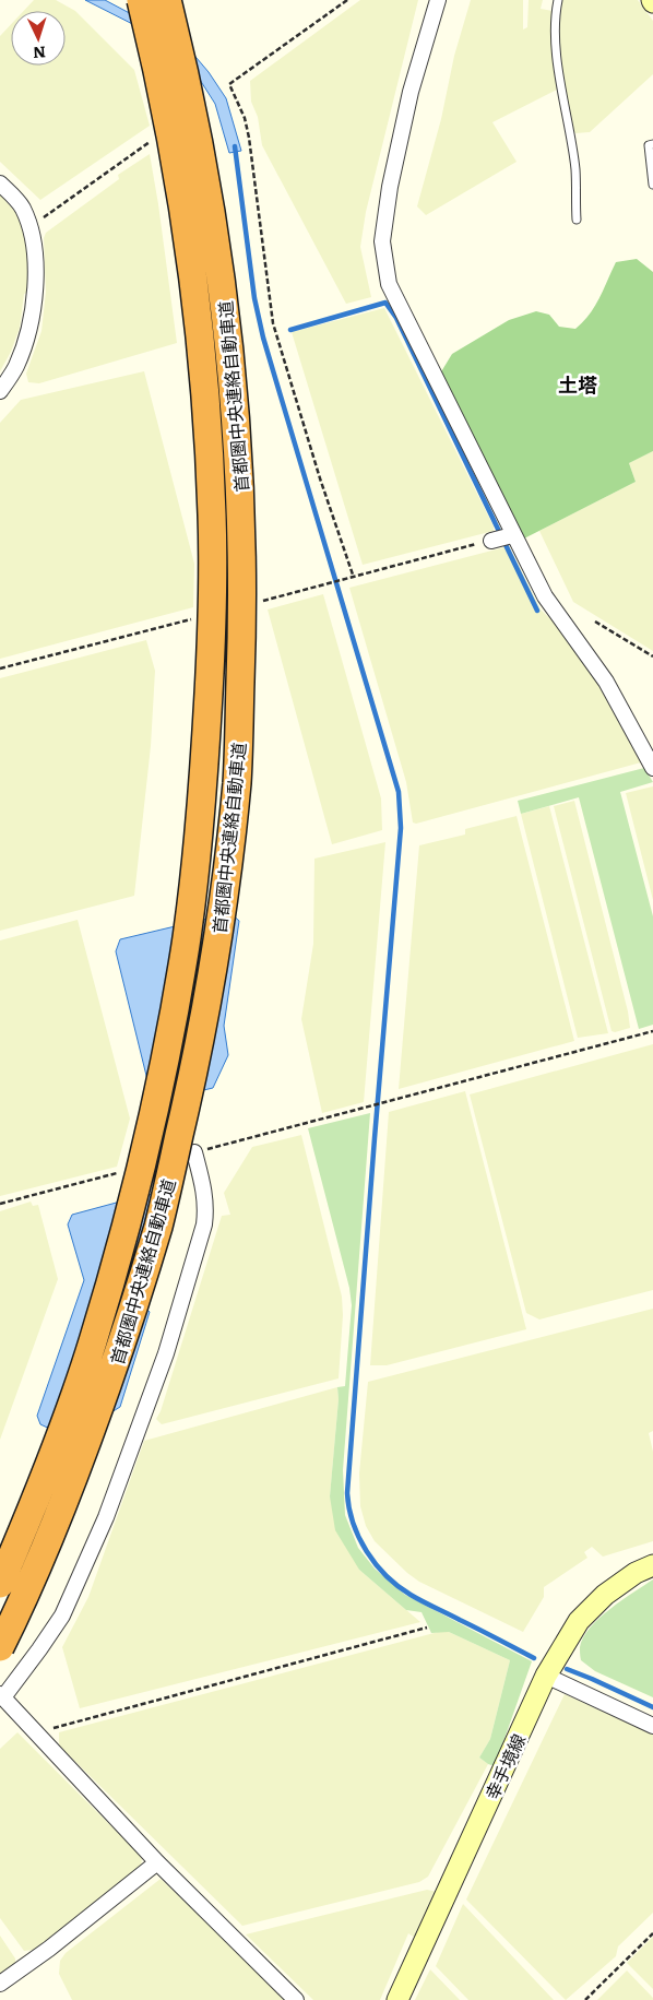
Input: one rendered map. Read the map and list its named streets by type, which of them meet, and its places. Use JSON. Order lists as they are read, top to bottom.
{
  "streets": {
    "highway": ["首都圏中央連絡自動車道"],
    "main road": ["幸手境線"]
  },
  "districts": ["土塔"],
  "north": "bottom"
}
